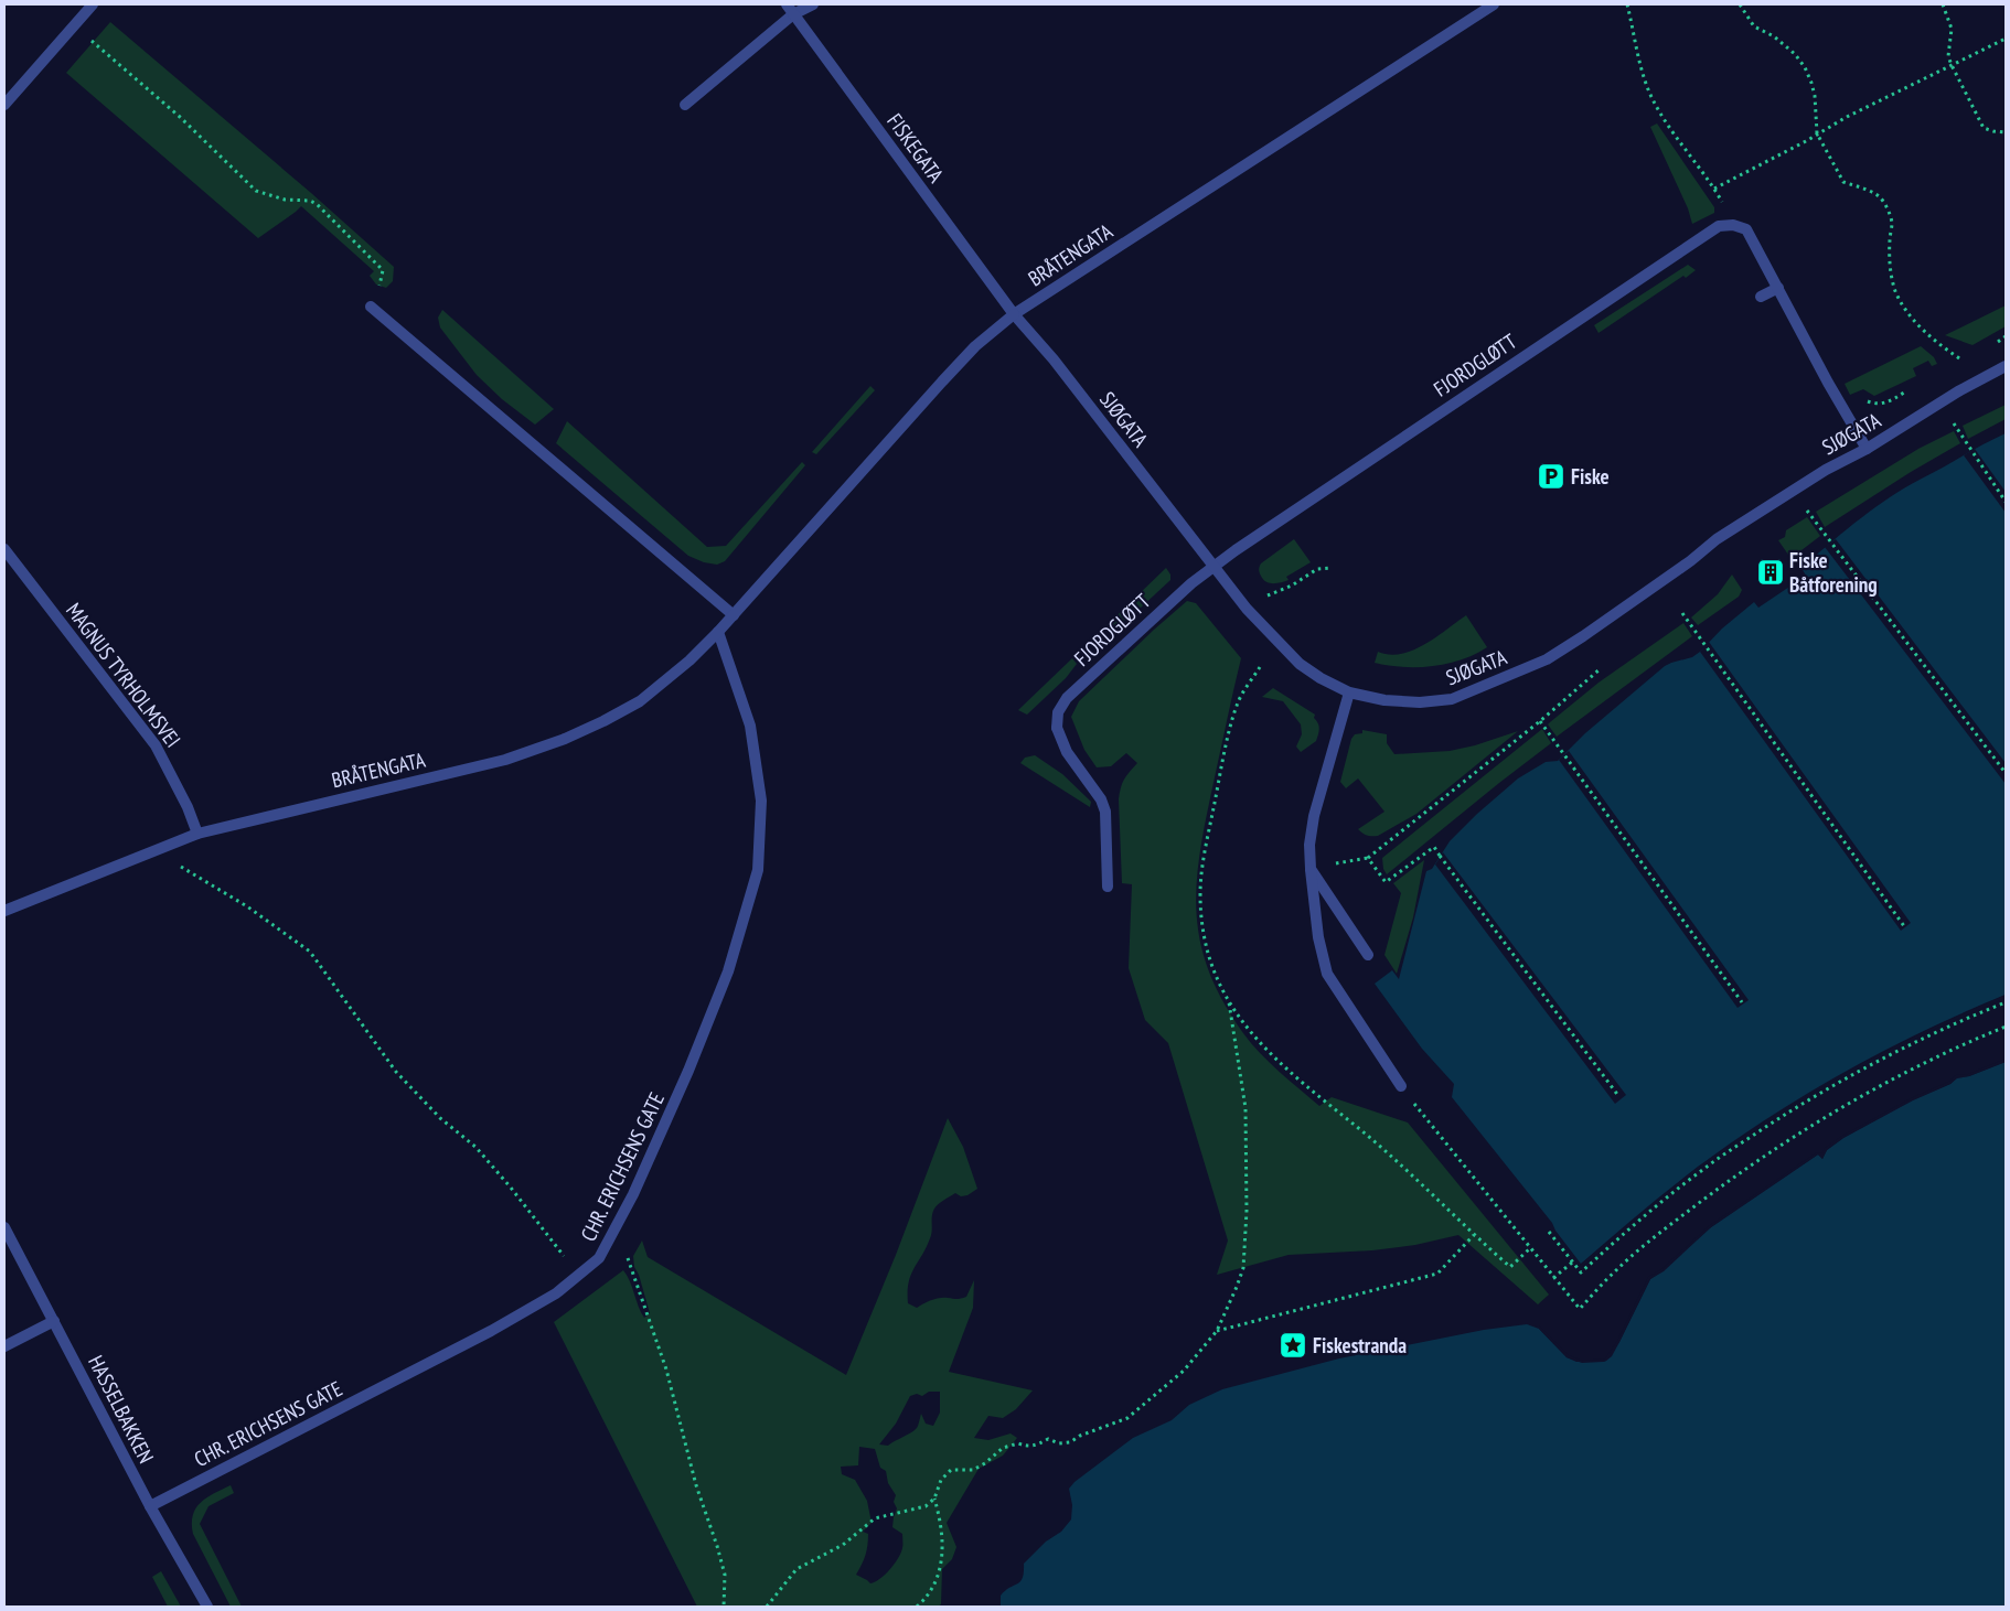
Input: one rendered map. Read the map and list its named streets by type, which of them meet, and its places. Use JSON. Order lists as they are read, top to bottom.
{
  "streets": {
    "street": [
      "FISKEGATA",
      "BRÅTENGATA",
      "FJORDGLØTT",
      "SJØGATA",
      "MAGNUS TYRHOLMSVEI",
      "CHR. ERICHSENS GATE",
      "HASSELBAKKEN"
    ]
  },
  "crossings": [
    ["FISKEGATA", "BRÅTENGATA"],
    ["FISKEGATA", "SJØGATA"],
    ["BRÅTENGATA", "SJØGATA"],
    ["BRÅTENGATA", "MAGNUS TYRHOLMSVEI"],
    ["BRÅTENGATA", "CHR. ERICHSENS GATE"],
    ["FJORDGLØTT", "SJØGATA"],
    ["CHR. ERICHSENS GATE", "HASSELBAKKEN"]
  ],
  "places": {
    "parking": ["Fiske"],
    "building": ["Fiske Båtforening"],
    "place": ["Fiskestranda"]
  }
}
